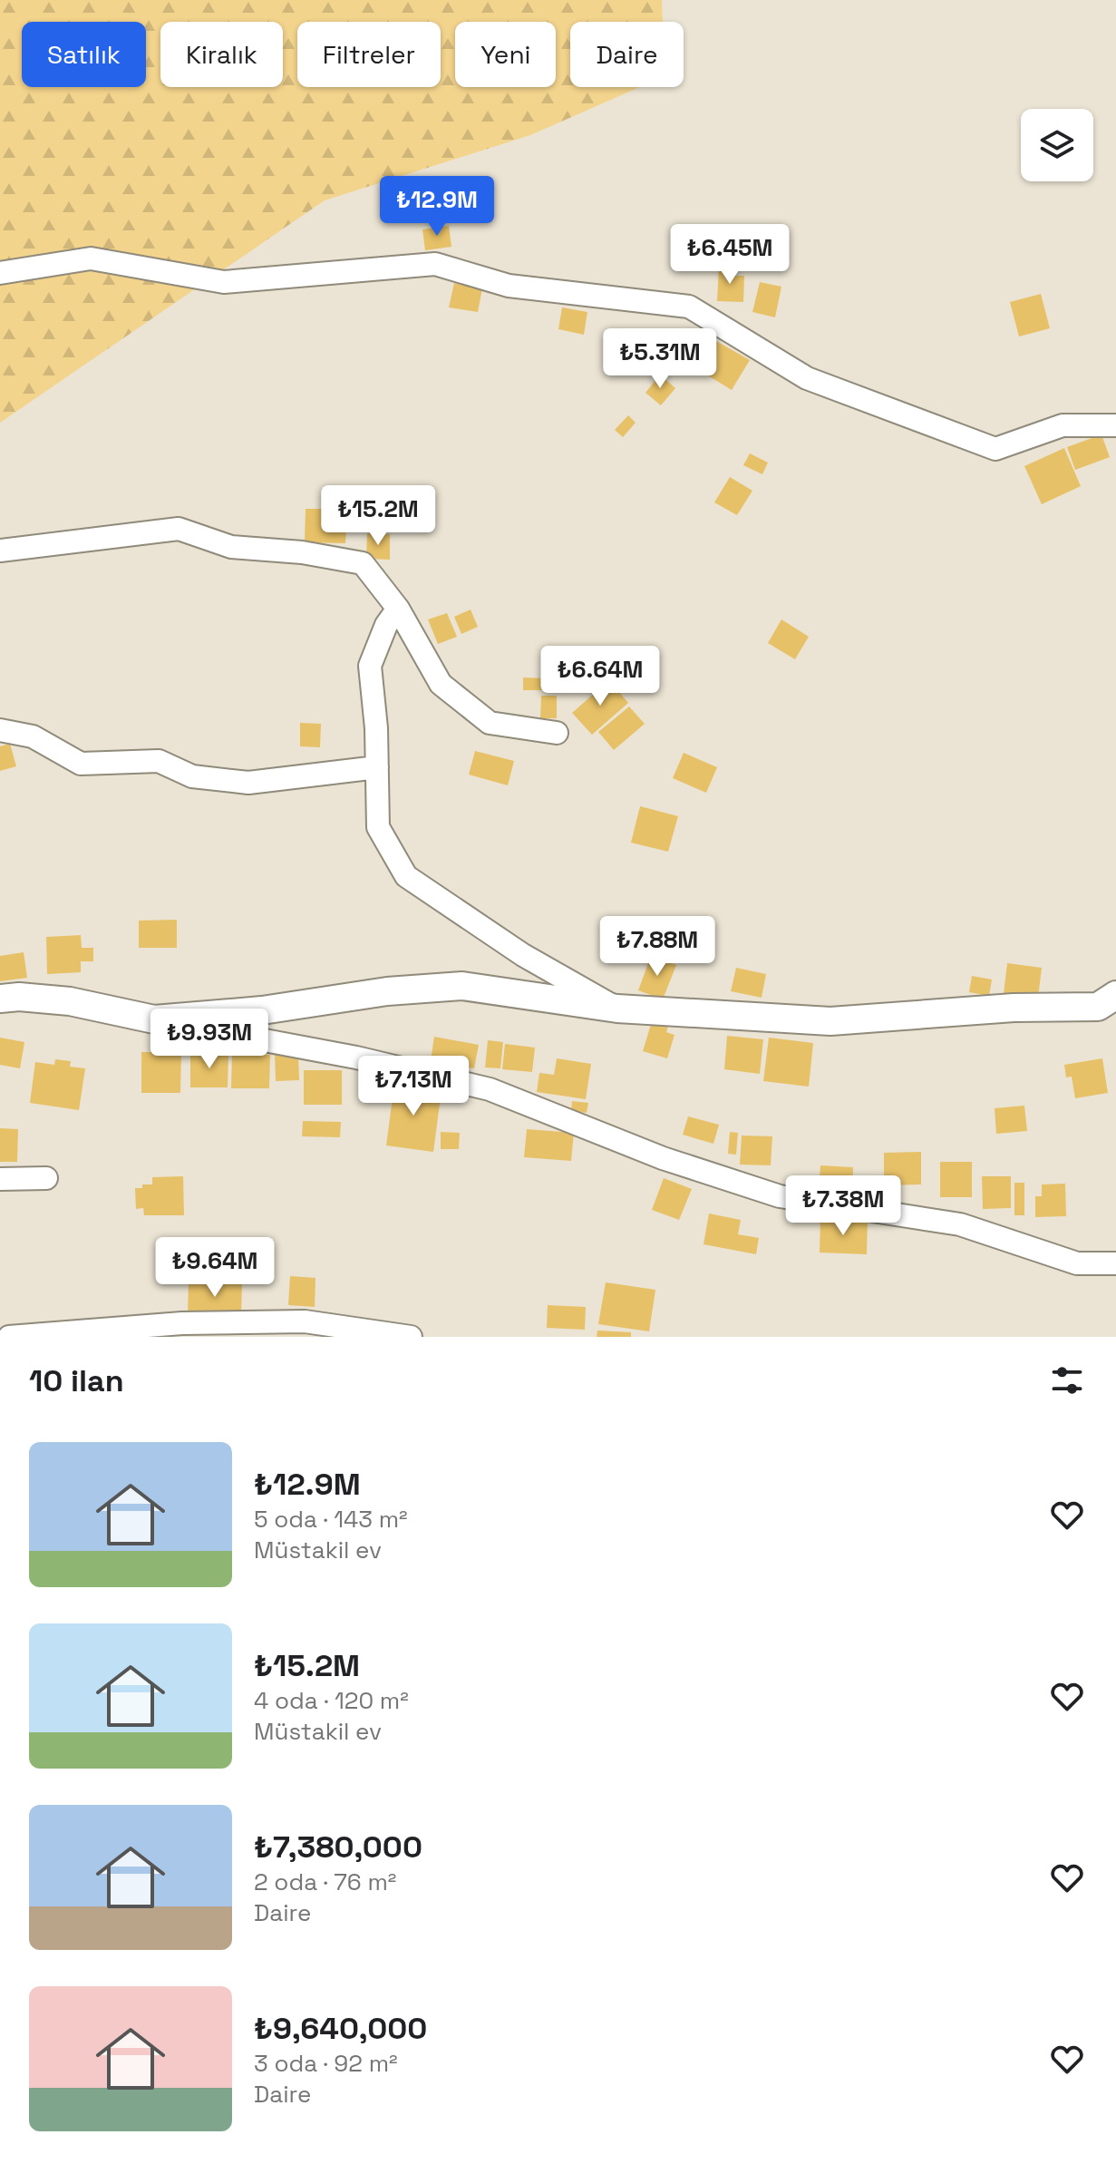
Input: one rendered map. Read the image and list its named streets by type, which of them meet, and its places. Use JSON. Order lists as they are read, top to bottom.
{
  "page": {
    "chip": [
      "Satılık",
      "Kiralık",
      "Filtreler",
      "Yeni",
      "Daire"
    ],
    "price": [
      "₺12.9M",
      "₺6.45M",
      "₺5.31M",
      "₺15.2M",
      "₺6.64M",
      "₺7.88M",
      "₺9.93M",
      "₺7.13M",
      "₺7.38M",
      "₺9.64M"
    ],
    "heading": "10 ilan",
    "list": [
      {
        "name": "₺12.9M",
        "note": "5 oda · 143 m² · Müstakil ev"
      },
      {
        "name": "₺15.2M",
        "note": "4 oda · 120 m² · Müstakil ev"
      },
      {
        "name": "₺7,380,000",
        "note": "2 oda · 76 m² · Daire"
      },
      {
        "name": "₺9,640,000",
        "note": "3 oda · 92 m² · Daire"
      }
    ]
  }
}
